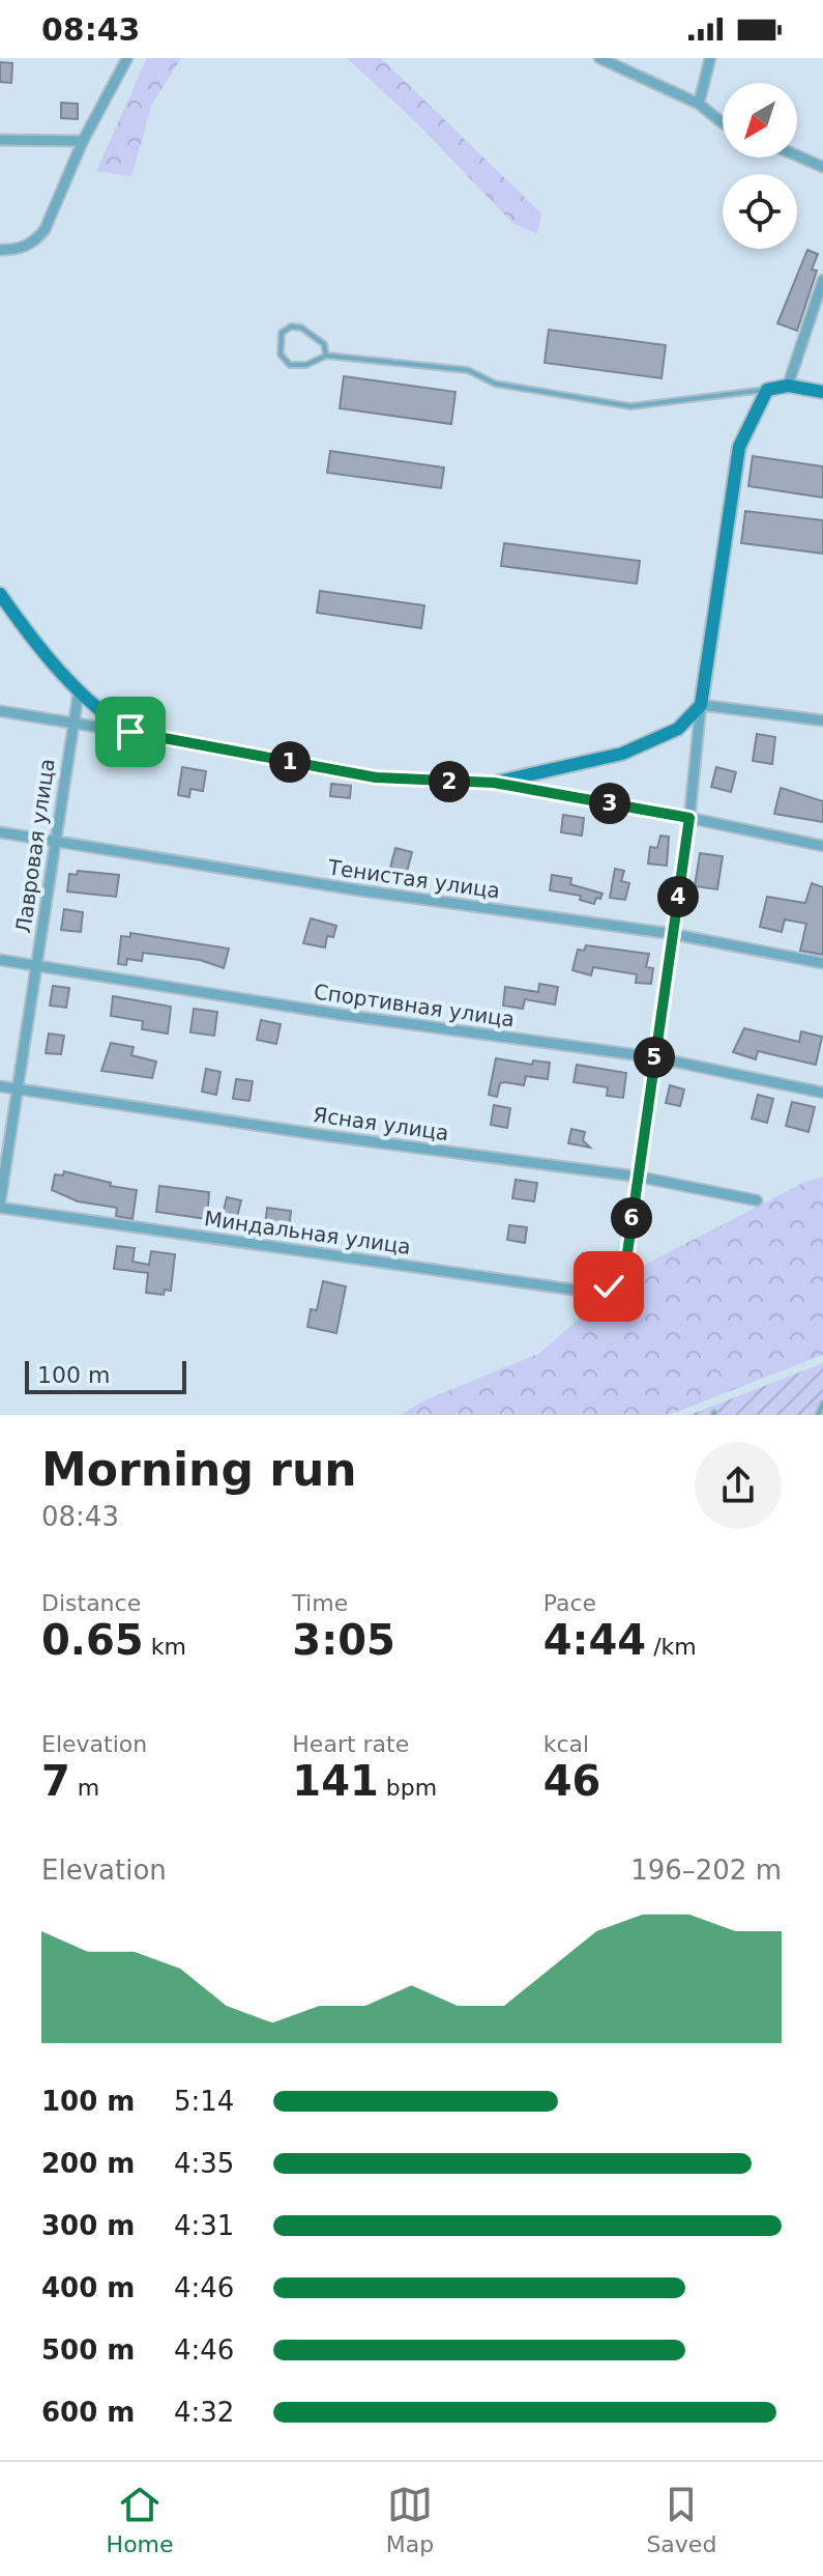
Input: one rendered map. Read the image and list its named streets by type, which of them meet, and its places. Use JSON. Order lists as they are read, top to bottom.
{
  "streets": {
    "street": [
      "Лавровая улица",
      "Тенистая улица",
      "Спортивная улица",
      "Ясная улица",
      "Миндальная улица"
    ]
  },
  "crossings": [
    ["Лавровая улица", "Тенистая улица"],
    ["Лавровая улица", "Спортивная улица"],
    ["Лавровая улица", "Ясная улица"],
    ["Лавровая улица", "Миндальная улица"],
    ["Ясная улица", "Миндальная улица"]
  ],
  "scale_bar": "100 m",
  "north": "bottom left",
  "page": {
    "status": "08:43",
    "pins": [
      "1",
      "2",
      "3",
      "4",
      "5",
      "6"
    ],
    "scale": "100 m",
    "heading": ["Morning run", "08:43"],
    "stats": [
      ["Distance", "0.65 km"],
      ["Time", "3:05"],
      ["Pace", "4:44 /km"],
      ["Elevation", "7 m"],
      ["Heart rate", "141 bpm"],
      ["kcal", "46"]
    ],
    "chart": ["Elevation", "196–202 m"],
    "list": [
      {
        "name": "100 m",
        "note": "5:14"
      },
      {
        "name": "200 m",
        "note": "4:35"
      },
      {
        "name": "300 m",
        "note": "4:31"
      },
      {
        "name": "400 m",
        "note": "4:46"
      },
      {
        "name": "500 m",
        "note": "4:46"
      },
      {
        "name": "600 m",
        "note": "4:32"
      }
    ],
    "tabs": ["Home", "Map", "Saved"]
  }
}
